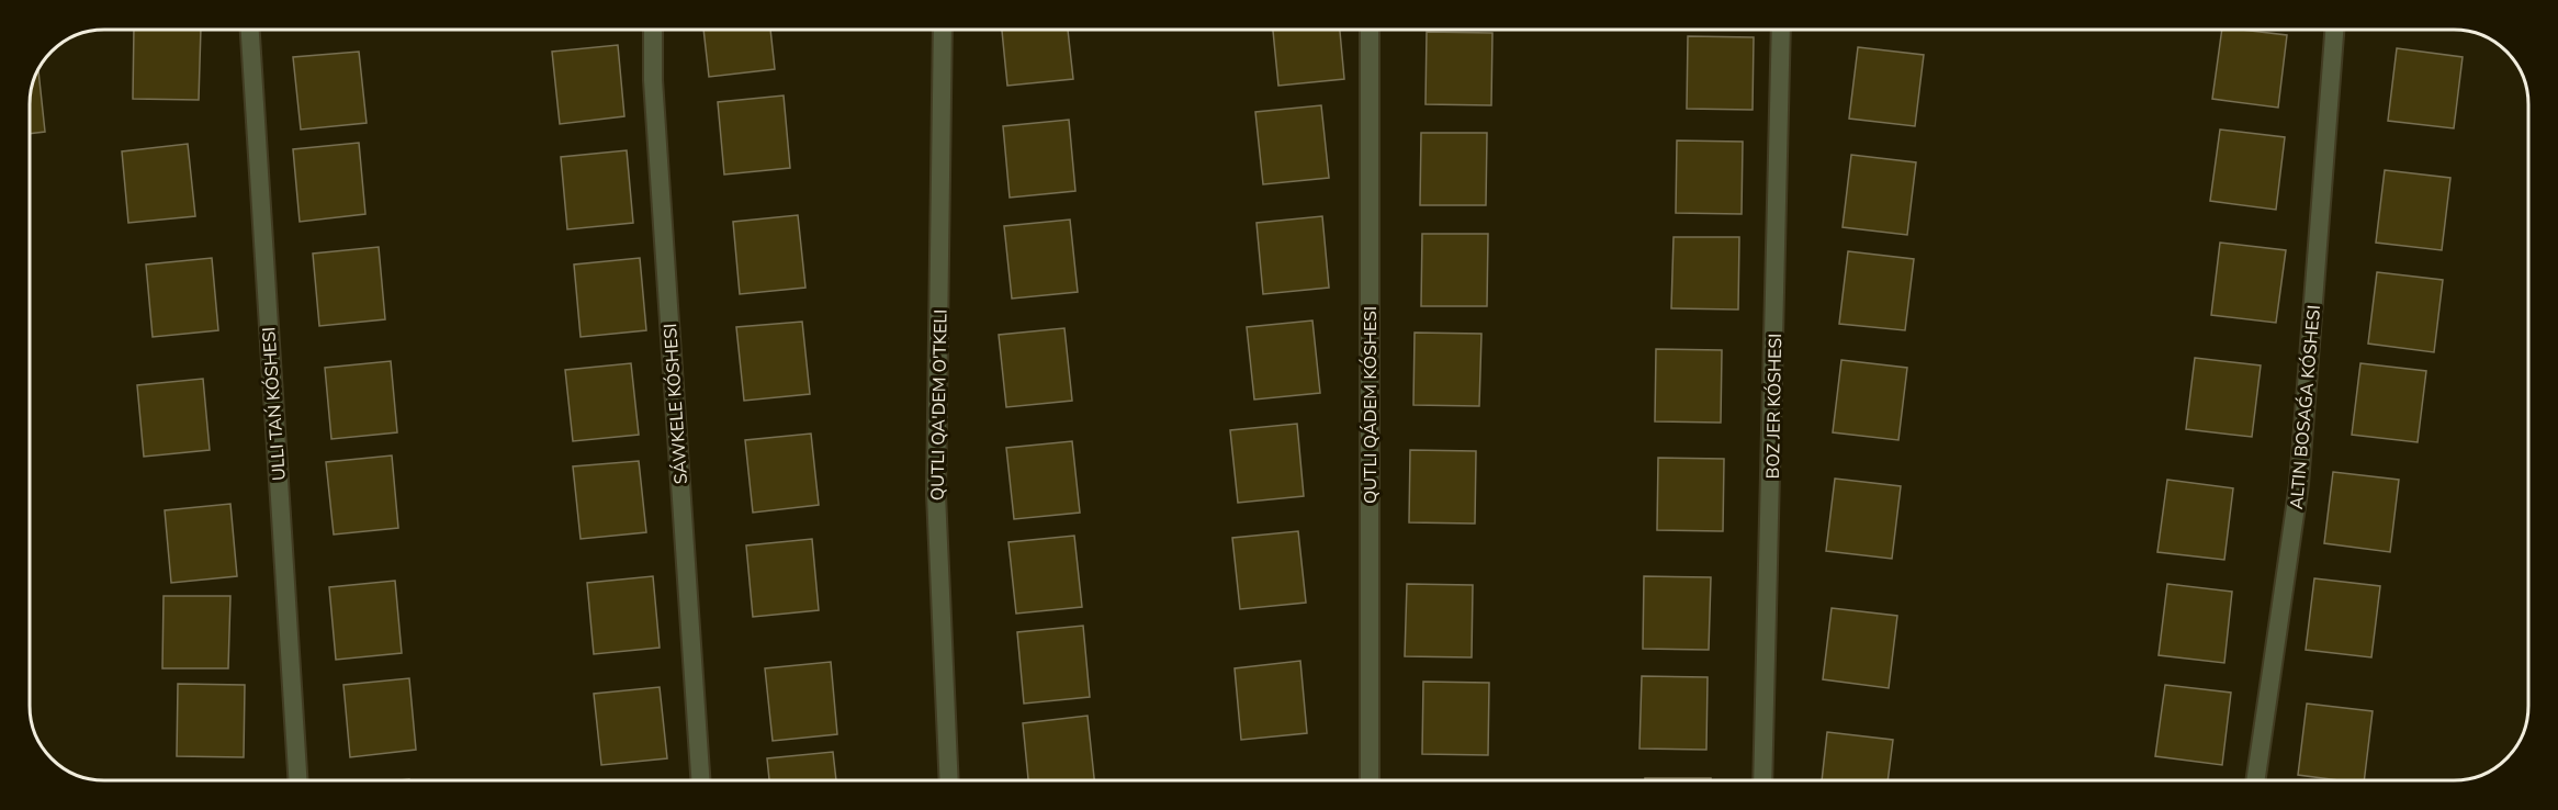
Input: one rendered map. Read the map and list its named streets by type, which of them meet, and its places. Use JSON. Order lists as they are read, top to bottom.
{
  "streets": {
    "street": ["SÁWKELE KÓSHESI", "QUTLI QA'DEM O'TKELI", "BOZ JER KÓSHESI"]
  }
}
